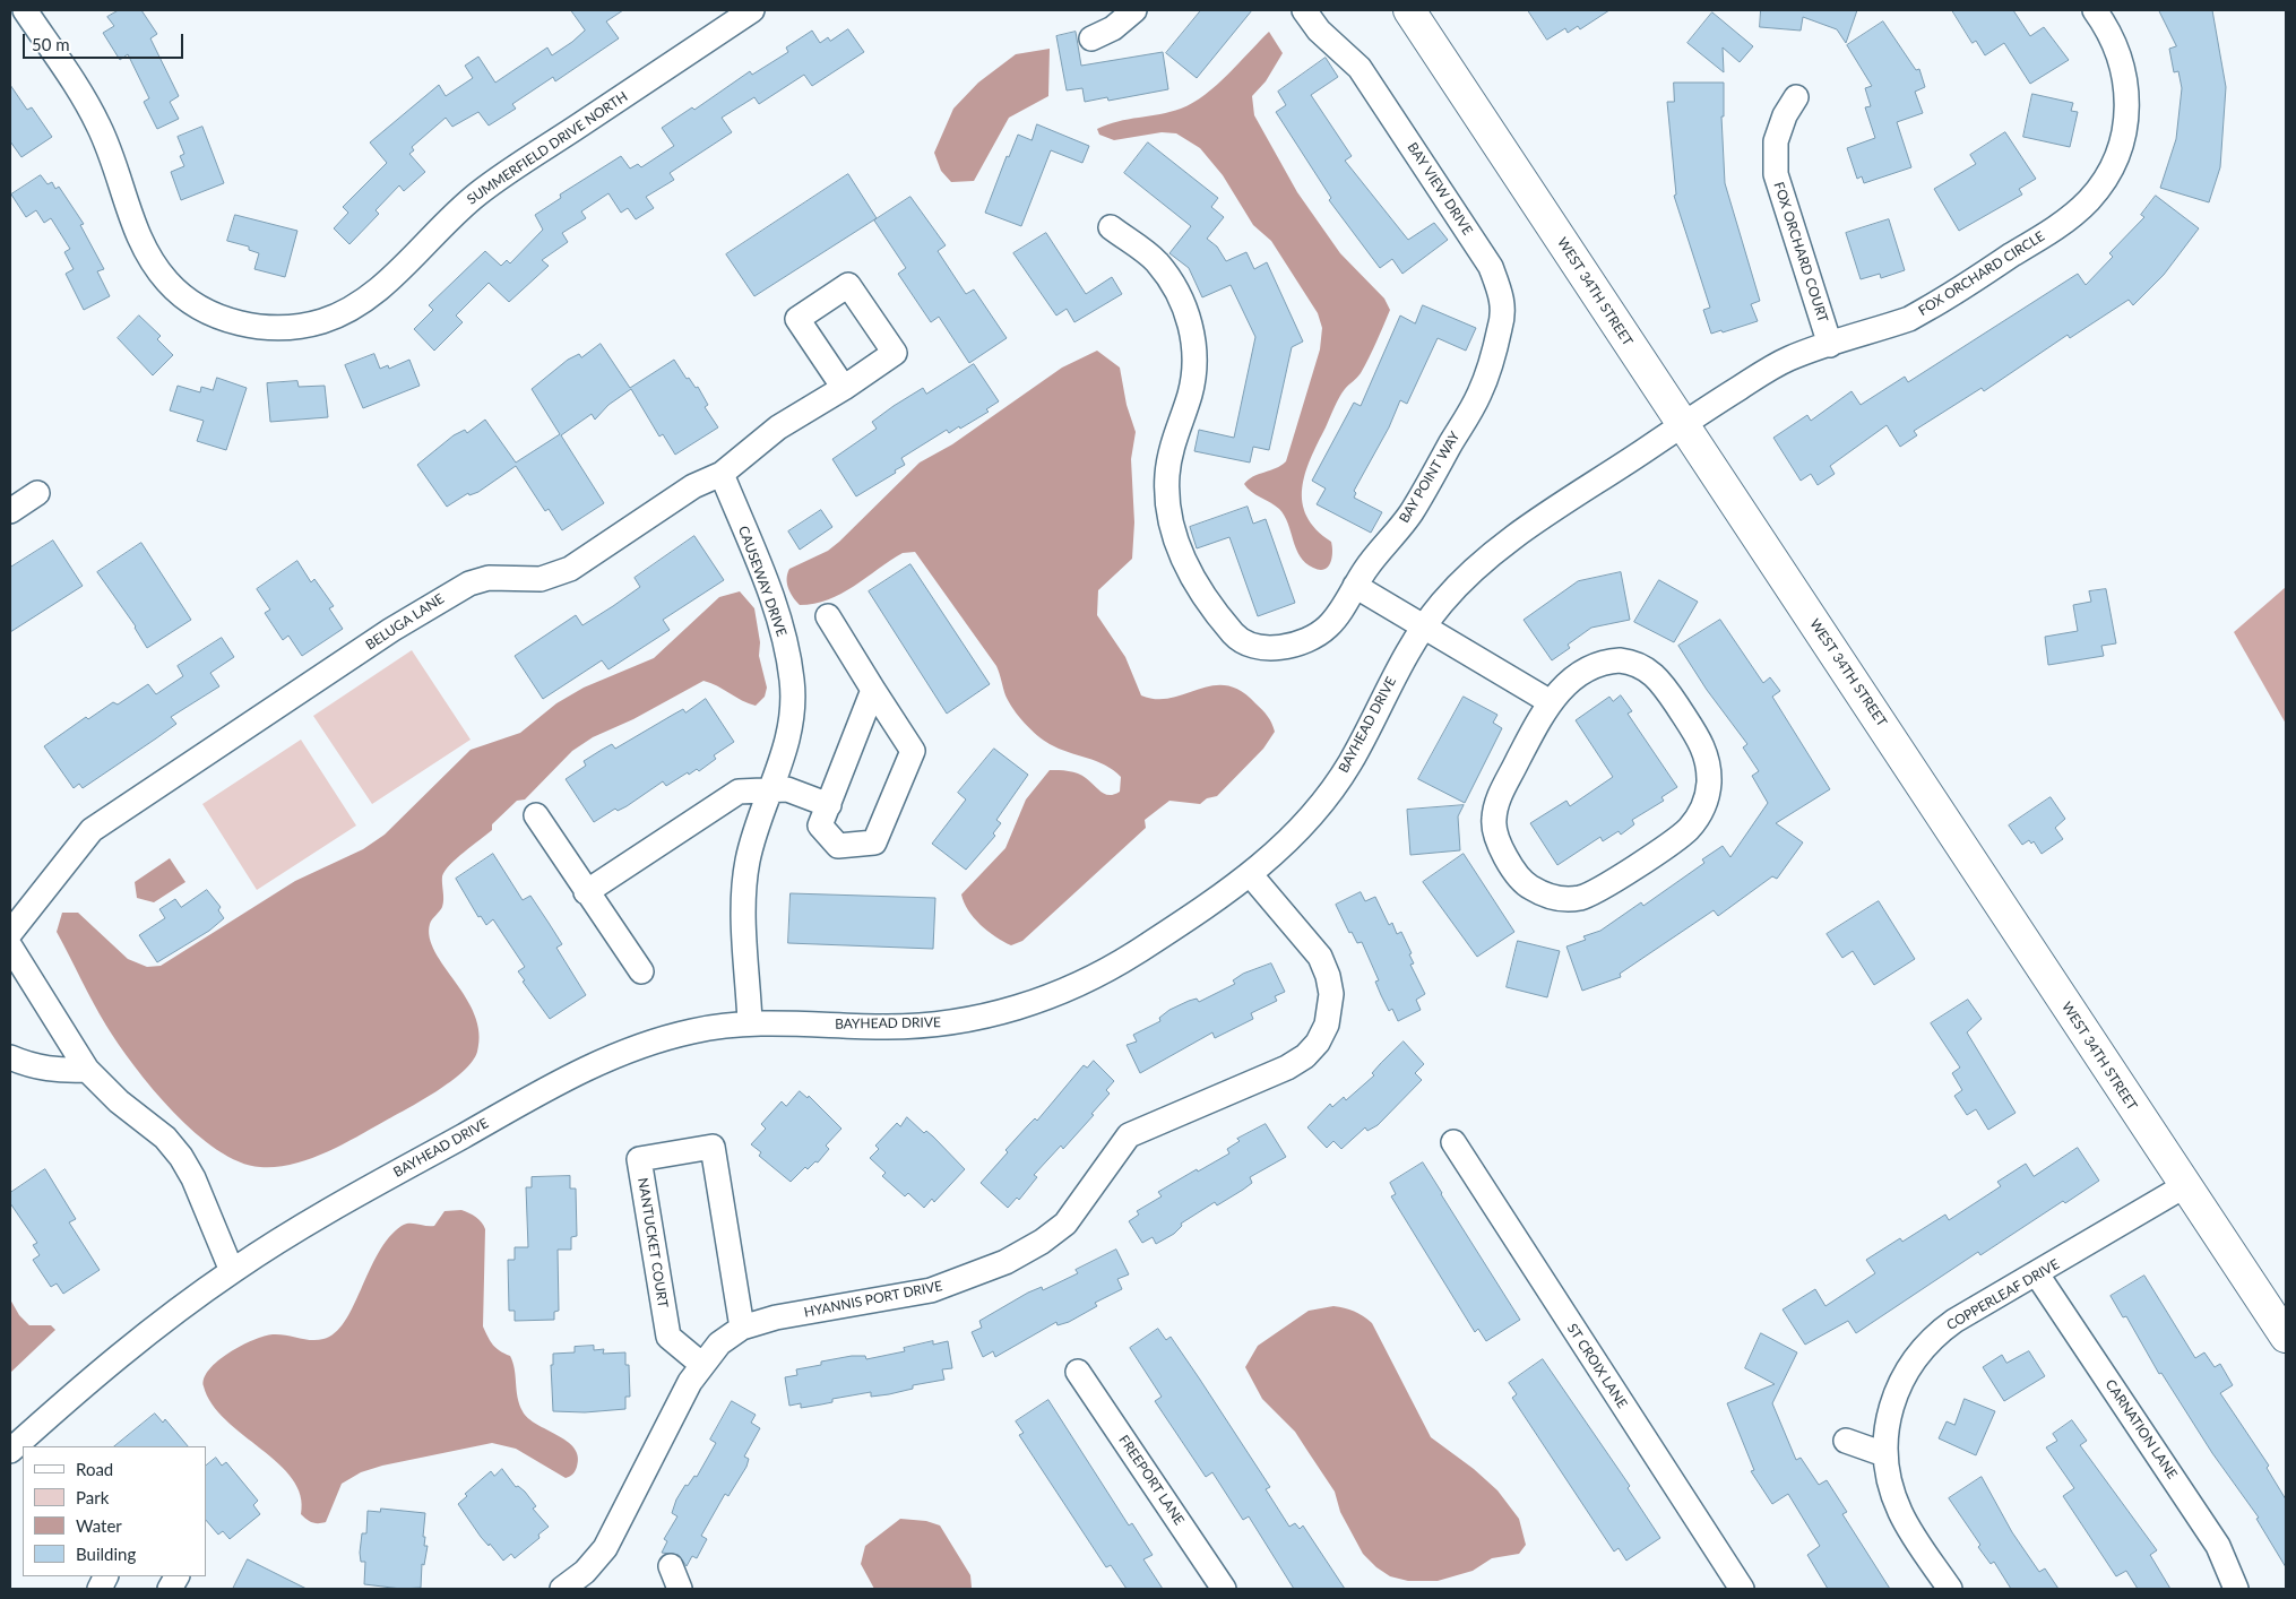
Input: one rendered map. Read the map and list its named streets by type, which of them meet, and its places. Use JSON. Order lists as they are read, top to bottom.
{
  "streets": {
    "street": [
      "SUMMERFIELD DRIVE NORTH",
      "BAY VIEW DRIVE",
      "FOX ORCHARD COURT",
      "FOX ORCHARD CIRCLE",
      "WEST 34TH STREET",
      "BAY POINT WAY",
      "CAUSEWAY DRIVE",
      "BELUGA LANE",
      "BAYHEAD DRIVE",
      "NANTUCKET COURT",
      "COPPERLEAF DRIVE",
      "HYANNIS PORT DRIVE",
      "ST CROIX LANE",
      "CARNATION LANE",
      "FREEPORT LANE"
    ]
  },
  "crossings": [
    ["BAY VIEW DRIVE", "BAY POINT WAY"],
    ["FOX ORCHARD COURT", "FOX ORCHARD CIRCLE"],
    ["FOX ORCHARD CIRCLE", "WEST 34TH STREET"],
    ["FOX ORCHARD CIRCLE", "BAYHEAD DRIVE"],
    ["WEST 34TH STREET", "BAYHEAD DRIVE"],
    ["WEST 34TH STREET", "COPPERLEAF DRIVE"],
    ["CAUSEWAY DRIVE", "BELUGA LANE"],
    ["CAUSEWAY DRIVE", "BAYHEAD DRIVE"],
    ["BAYHEAD DRIVE", "HYANNIS PORT DRIVE"],
    ["NANTUCKET COURT", "HYANNIS PORT DRIVE"],
    ["COPPERLEAF DRIVE", "CARNATION LANE"]
  ],
  "legend": [
    "Road",
    "Park",
    "Water",
    "Building"
  ],
  "scale_bar": "50 m"
}
